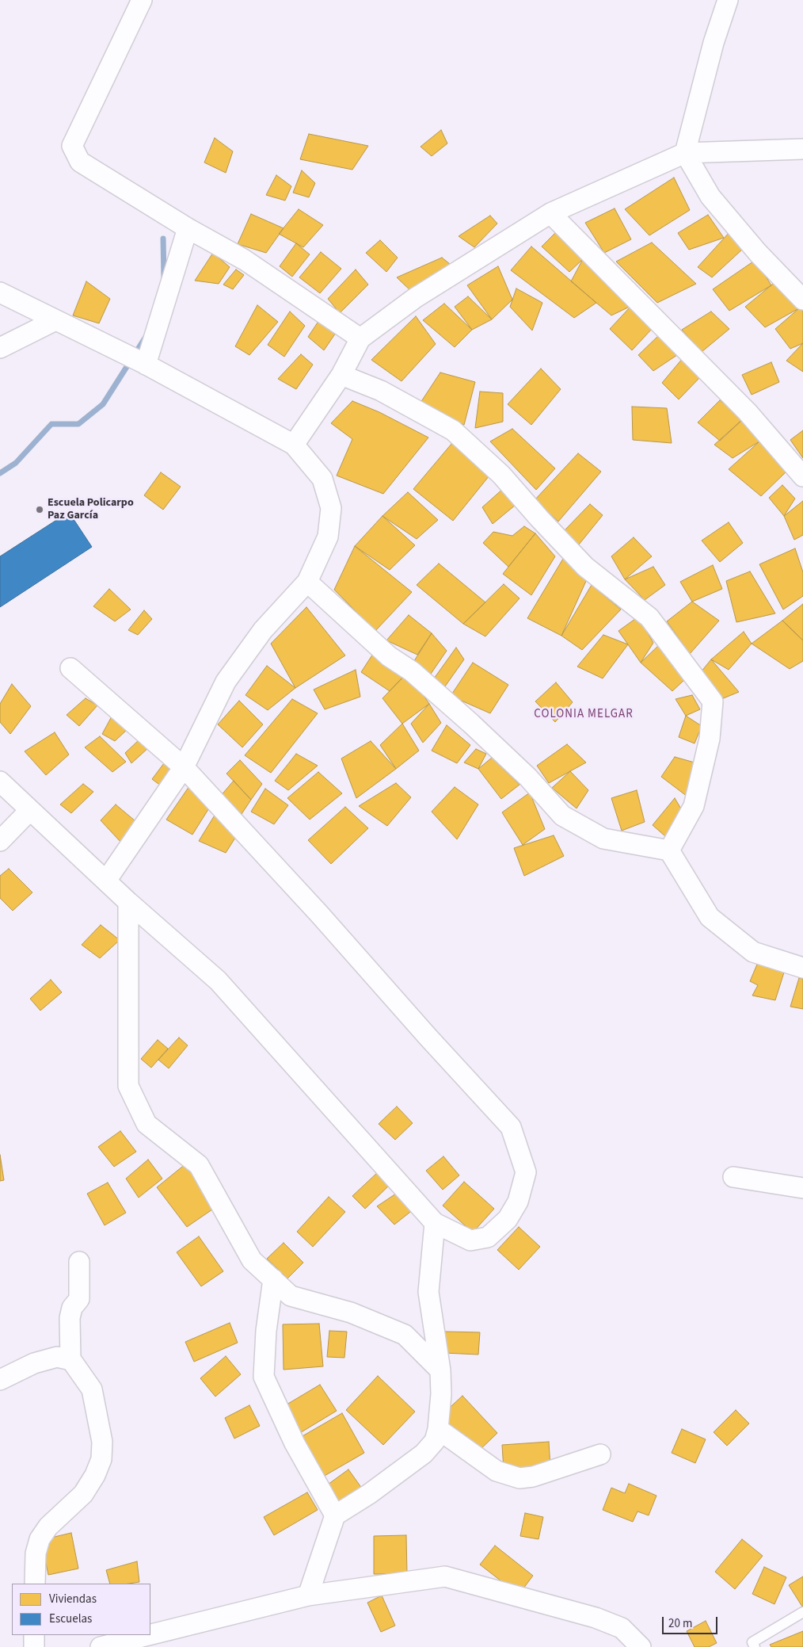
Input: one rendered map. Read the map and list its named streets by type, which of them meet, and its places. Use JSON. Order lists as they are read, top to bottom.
{
  "districts": ["COLONIA MELGAR"],
  "places": ["Escuela Policarpo Paz García"],
  "legend": ["Viviendas", "Escuelas"],
  "scale_bar": "20 m"
}
